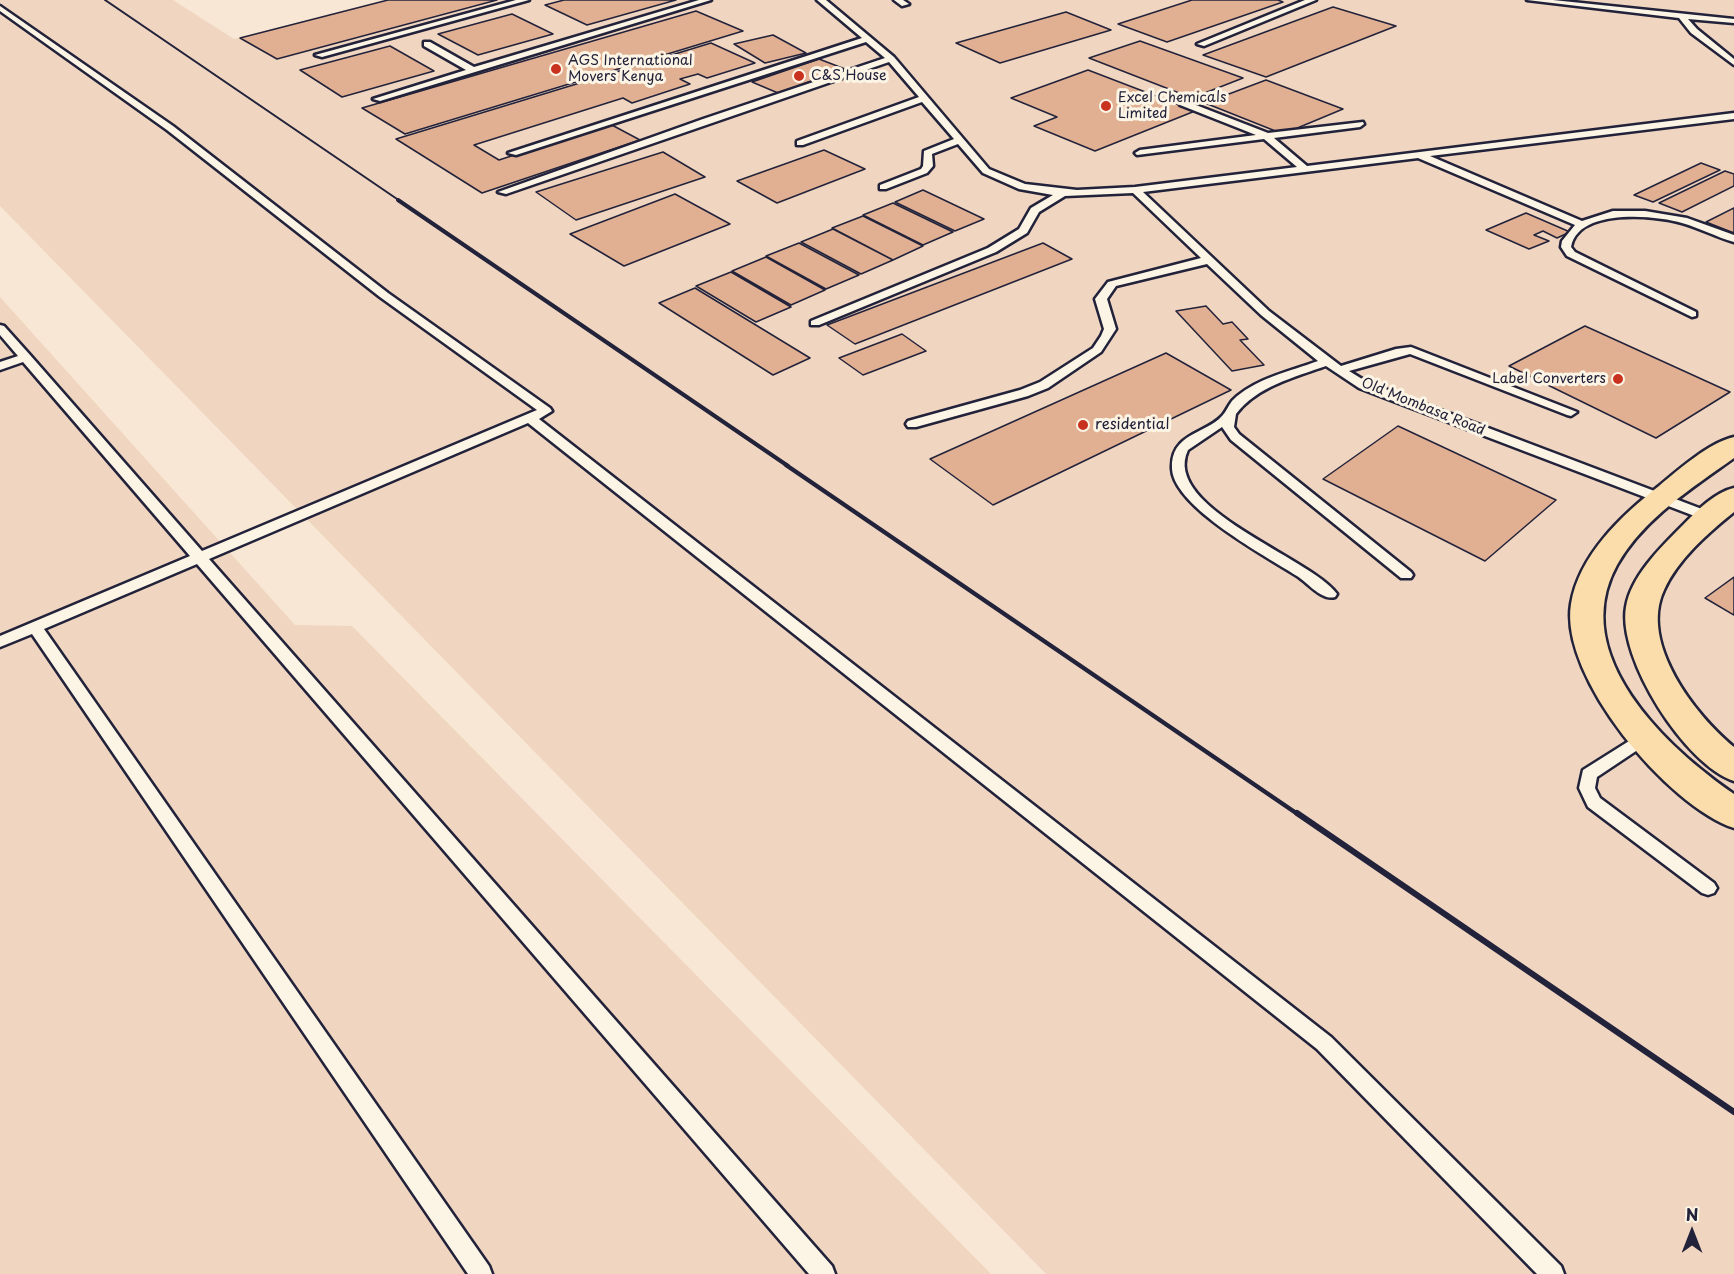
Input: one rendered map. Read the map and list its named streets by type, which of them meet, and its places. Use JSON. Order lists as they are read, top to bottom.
{
  "streets": {
    "main road": ["Old Mombasa Road"]
  },
  "places": [
    "AGS International Movers Kenya",
    "C&S House",
    "Excel Chemicals Limited",
    "Label Converters",
    "residential"
  ],
  "north": "top"
}
